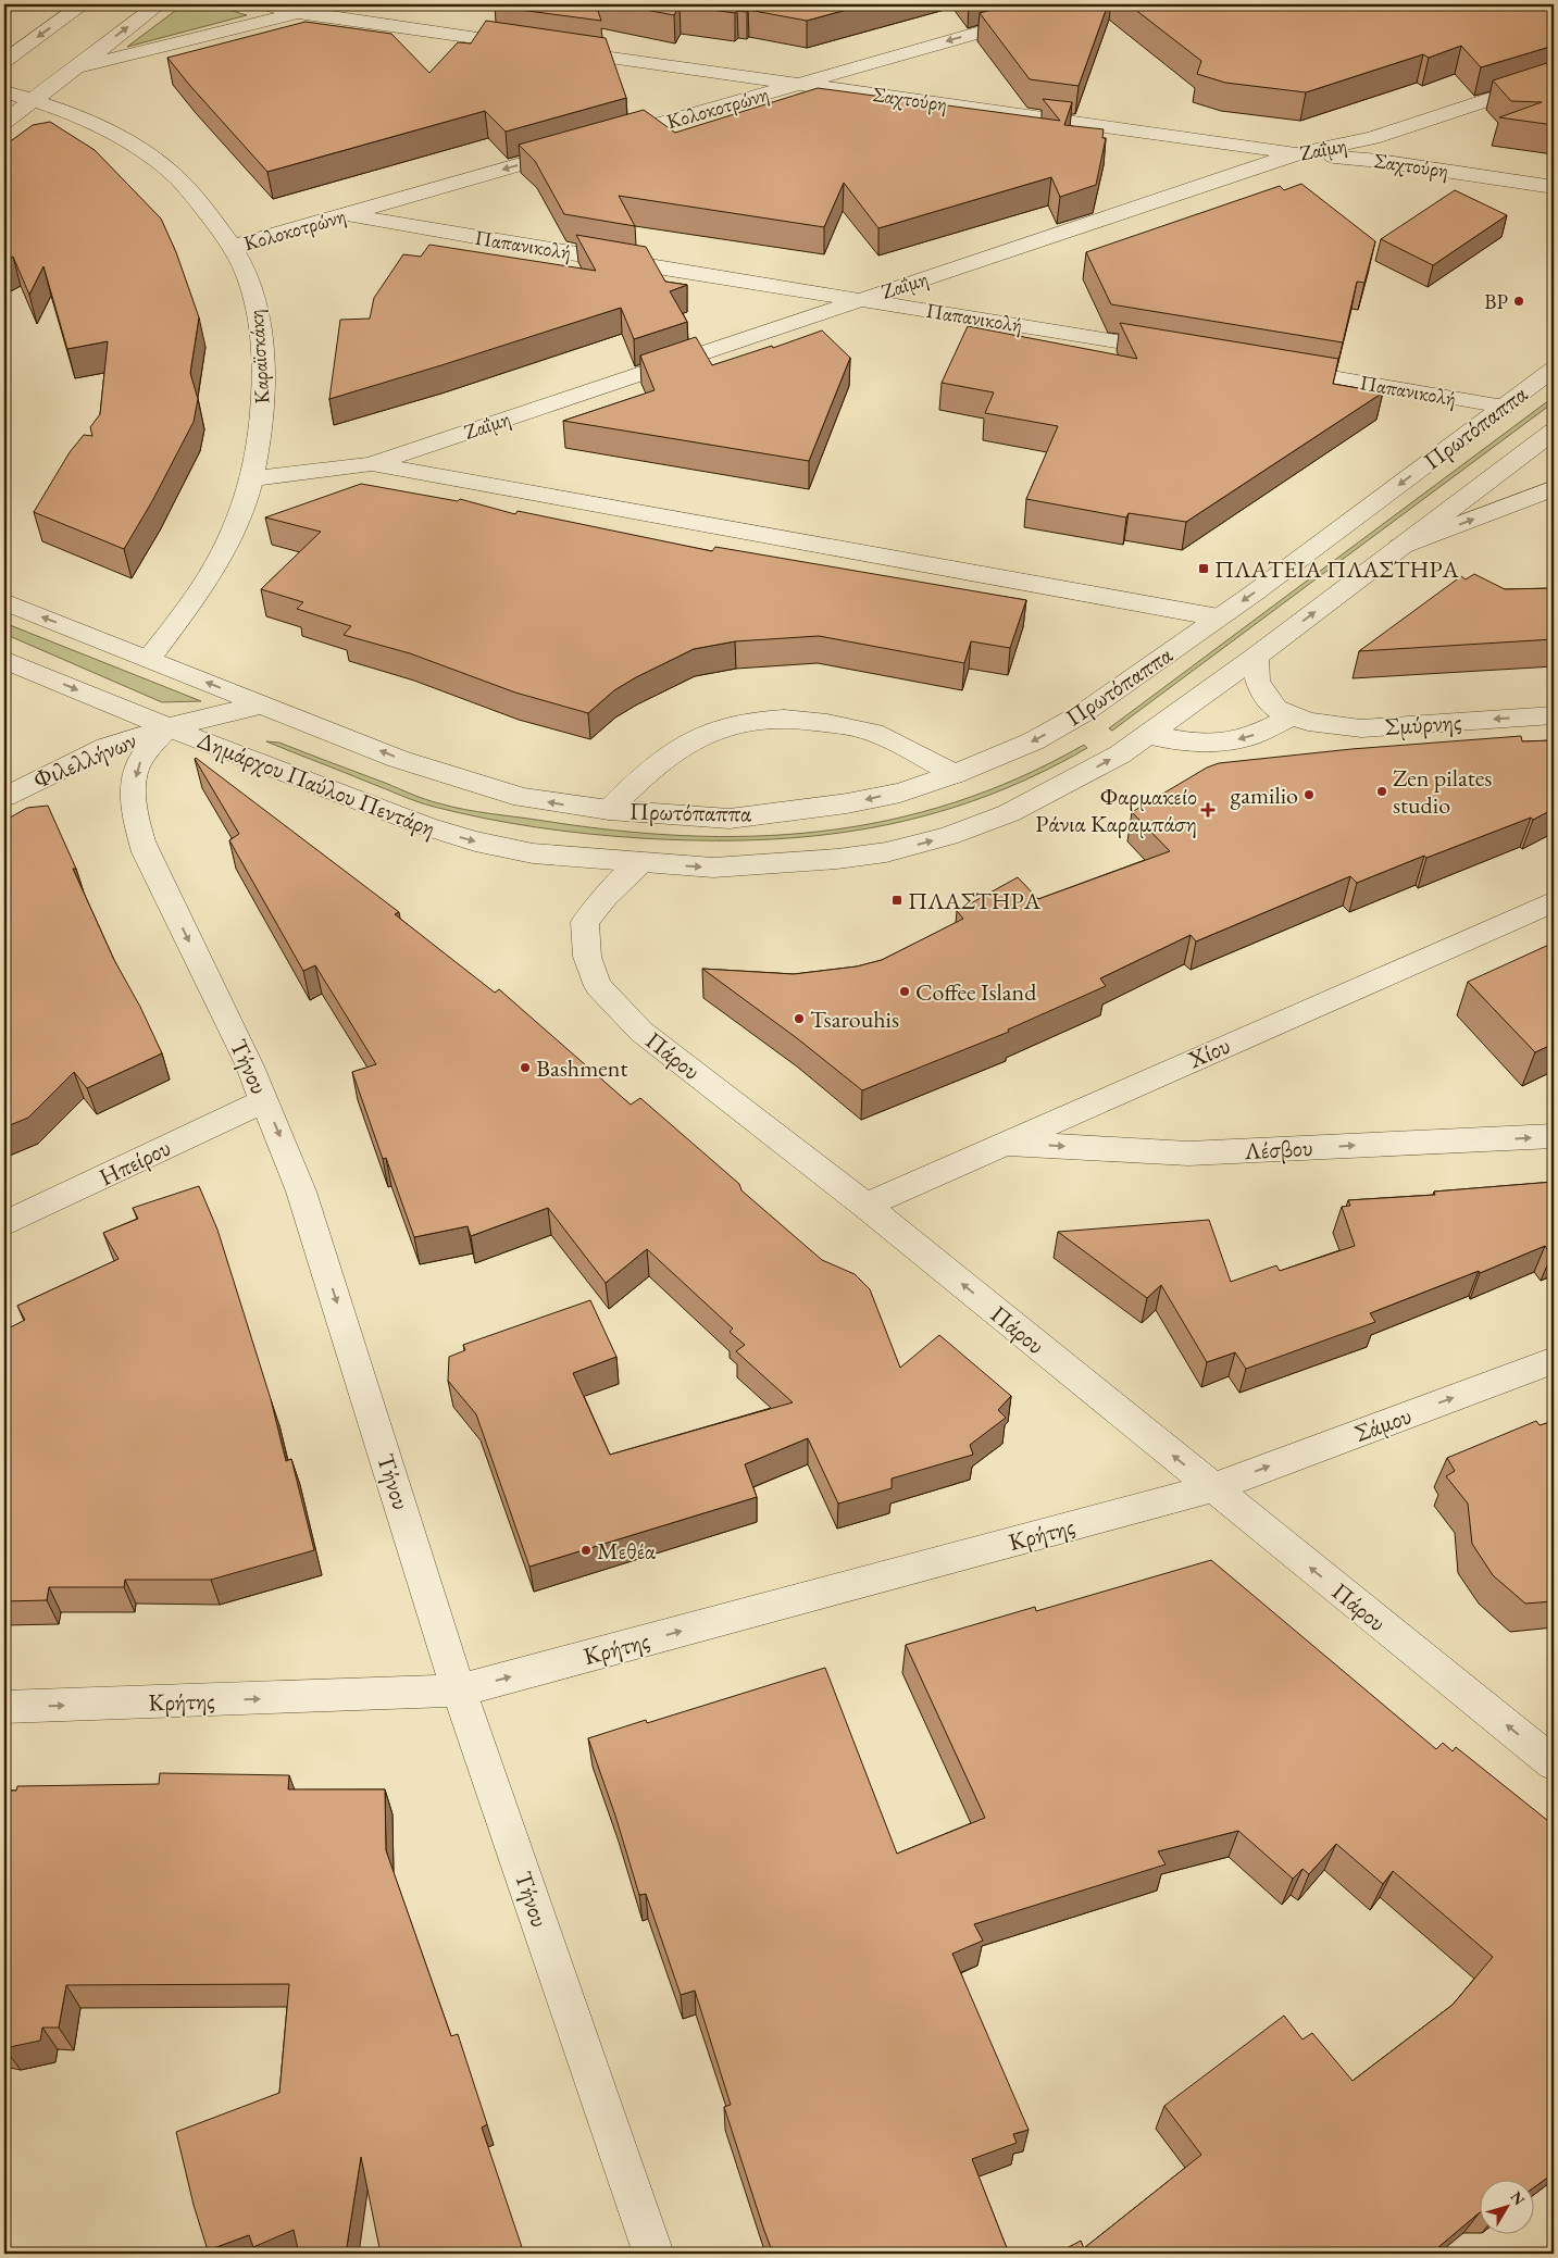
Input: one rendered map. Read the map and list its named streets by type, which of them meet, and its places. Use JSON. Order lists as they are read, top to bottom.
{
  "streets": {
    "street": [
      "Σαχτούρη",
      "Κολοκοτρώνη",
      "Ζαΐμη",
      "Παπανικολή",
      "Καραϊσκάκη",
      "Πρωτόπαππα",
      "Σμύρνης",
      "Φιλελλήνων",
      "Δημάρχου Παύλου Πεντάρη",
      "Χίου",
      "Πάρου",
      "Τήνου",
      "Λέσβου",
      "Ηπείρου",
      "Σάμου",
      "Κρήτης"
    ]
  },
  "crossings": [
    ["Σαχτούρη", "Κολοκοτρώνη"],
    ["Σαχτούρη", "Ζαΐμη"],
    ["Κολοκοτρώνη", "Παπανικολή"],
    ["Κολοκοτρώνη", "Καραϊσκάκη"],
    ["Ζαΐμη", "Παπανικολή"],
    ["Ζαΐμη", "Καραϊσκάκη"],
    ["Παπανικολή", "Πρωτόπαππα"],
    ["Πρωτόπαππα", "Σμύρνης"],
    ["Πρωτόπαππα", "Δημάρχου Παύλου Πεντάρη"],
    ["Πρωτόπαππα", "Πάρου"],
    ["Φιλελλήνων", "Δημάρχου Παύλου Πεντάρη"],
    ["Φιλελλήνων", "Τήνου"],
    ["Δημάρχου Παύλου Πεντάρη", "Πάρου"],
    ["Δημάρχου Παύλου Πεντάρη", "Τήνου"],
    ["Χίου", "Πάρου"],
    ["Χίου", "Λέσβου"],
    ["Πάρου", "Σάμου"],
    ["Πάρου", "Κρήτης"],
    ["Τήνου", "Ηπείρου"],
    ["Τήνου", "Κρήτης"],
    ["Σάμου", "Κρήτης"]
  ],
  "one_way": [
    "Πάρου",
    "Τήνου",
    "Λέσβου",
    "Σάμου",
    "Κρήτης"
  ],
  "places": {
    "other": [
      "BP",
      "Zen pilates studio",
      "gamilio",
      "Coffee Island",
      "Tsarouhis",
      "Bashment",
      "Μεθέα"
    ],
    "transit": ["ΠΛΑΤΕΙΑ ΠΛΑΣΤΗΡΑ", "ΠΛΑΣΤΗΡΑ"],
    "health": ["Φαρμακείο Ράνια Καραμπάση"]
  },
  "north": "top right"
}
